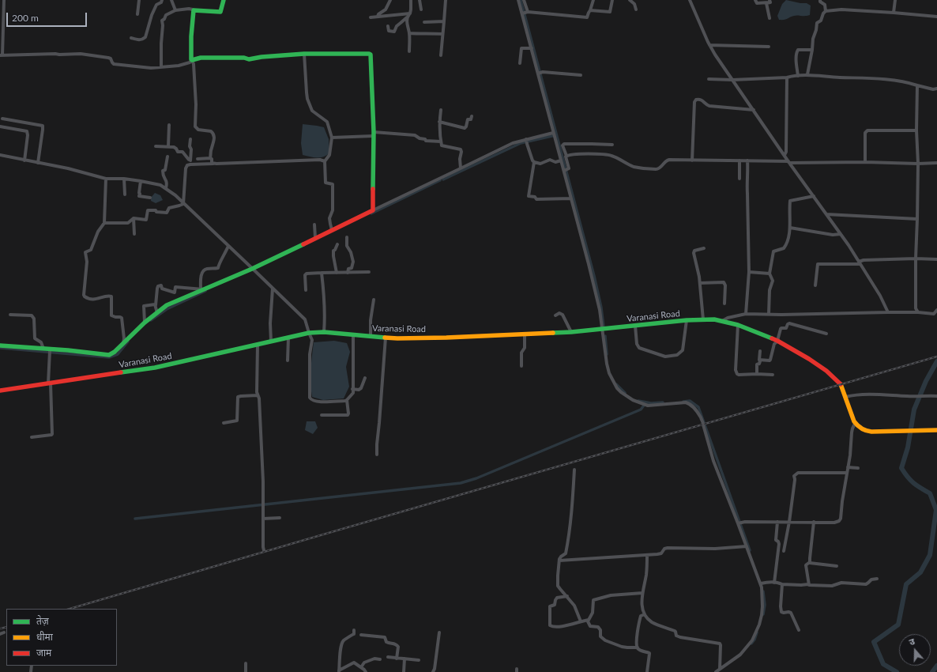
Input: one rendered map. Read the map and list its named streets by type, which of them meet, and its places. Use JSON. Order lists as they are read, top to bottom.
{
  "streets": {
    "main road": ["Varanasi Road"]
  },
  "legend": ["तेज़", "धीमा", "जाम"],
  "scale_bar": "200 m",
  "north": "top"
}
